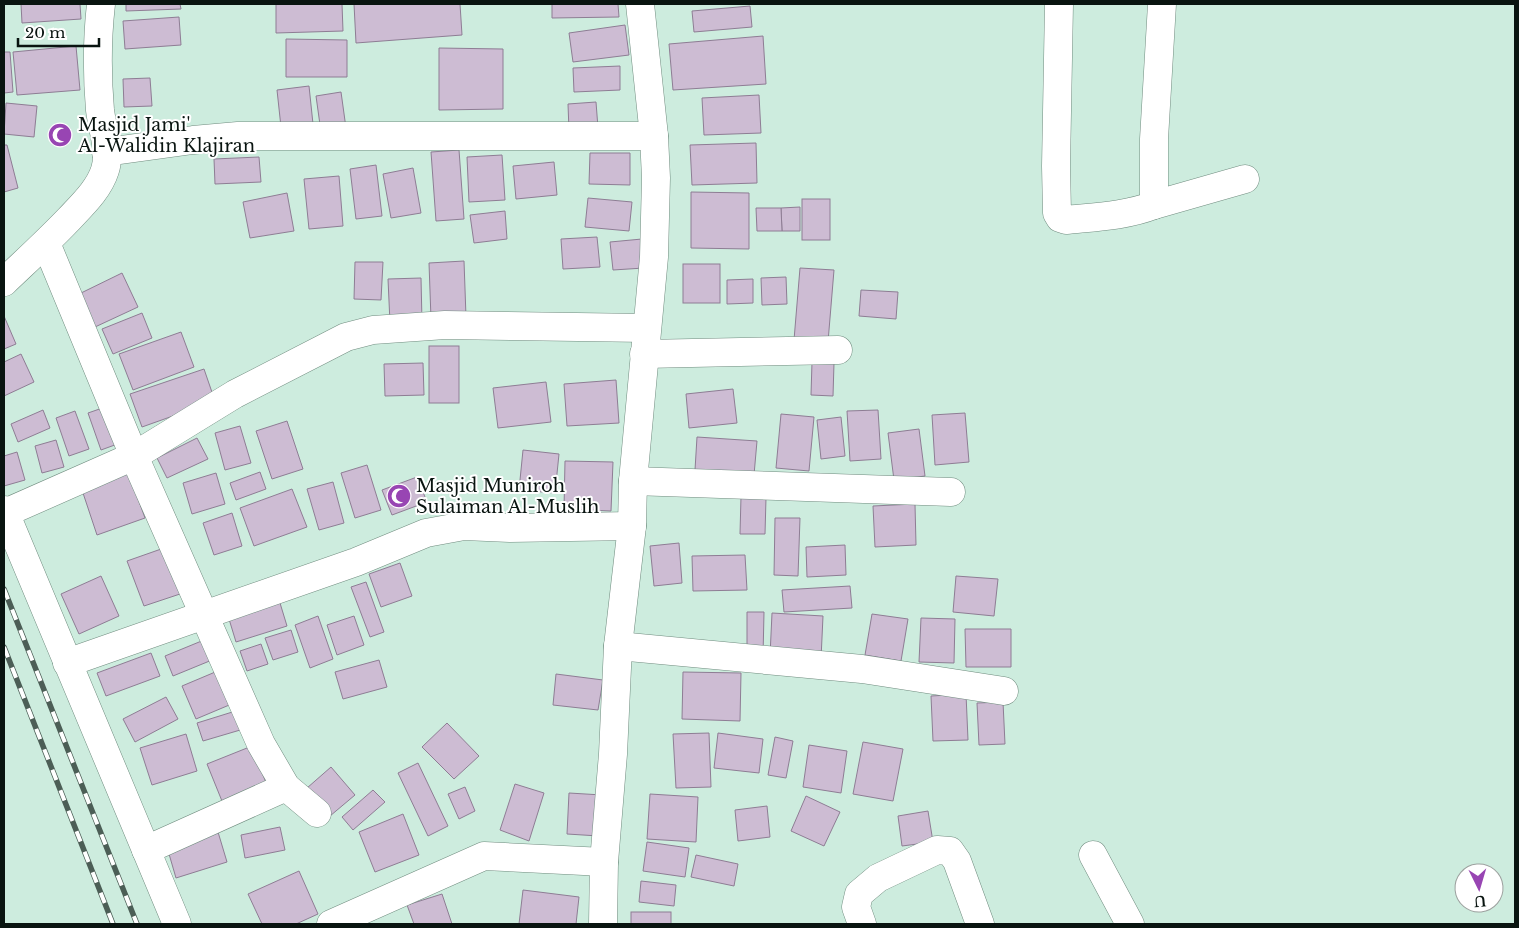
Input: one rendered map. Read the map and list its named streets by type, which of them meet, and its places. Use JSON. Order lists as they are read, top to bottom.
{
  "places": {
    "mosque": ["Masjid Jami' Al-Walidin Klajiran", "Masjid Muniroh Sulaiman Al-Muslih"]
  },
  "scale_bar": "20 m",
  "north": "bottom"
}
